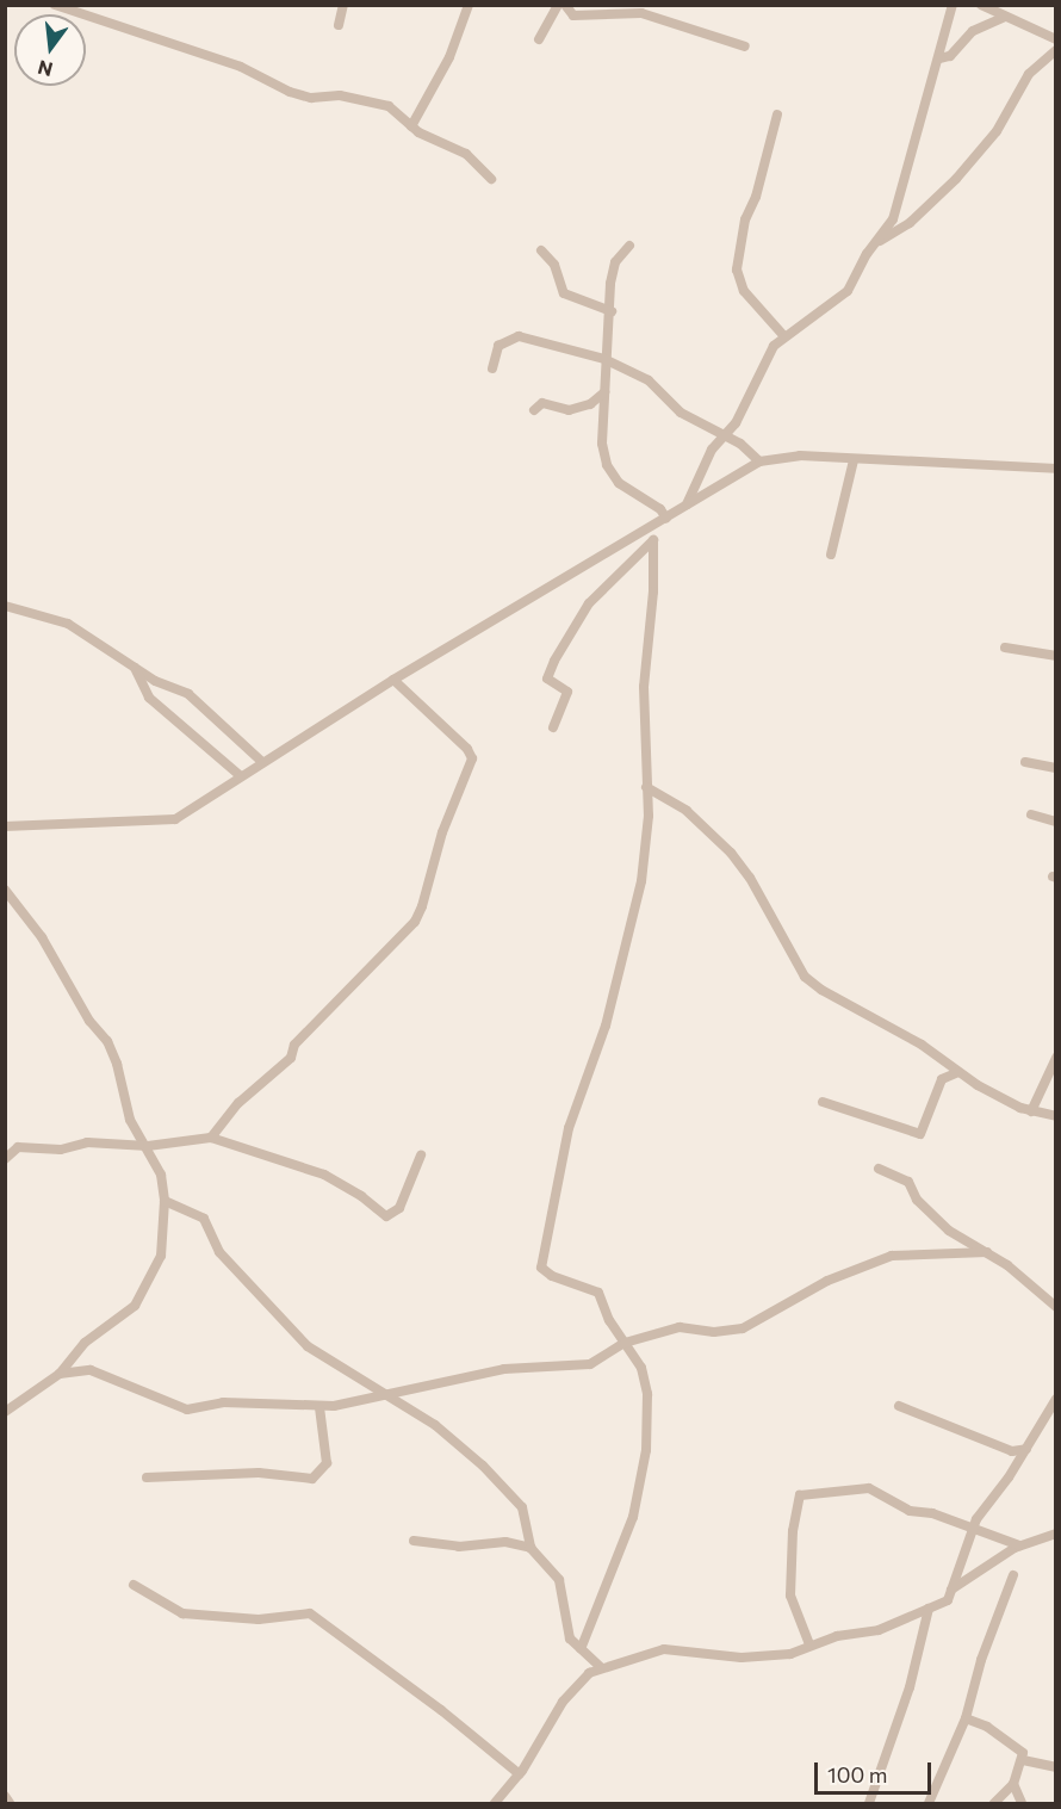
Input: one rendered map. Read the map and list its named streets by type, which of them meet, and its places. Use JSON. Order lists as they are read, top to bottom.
{
  "scale_bar": "100 m",
  "north": "bottom"
}
